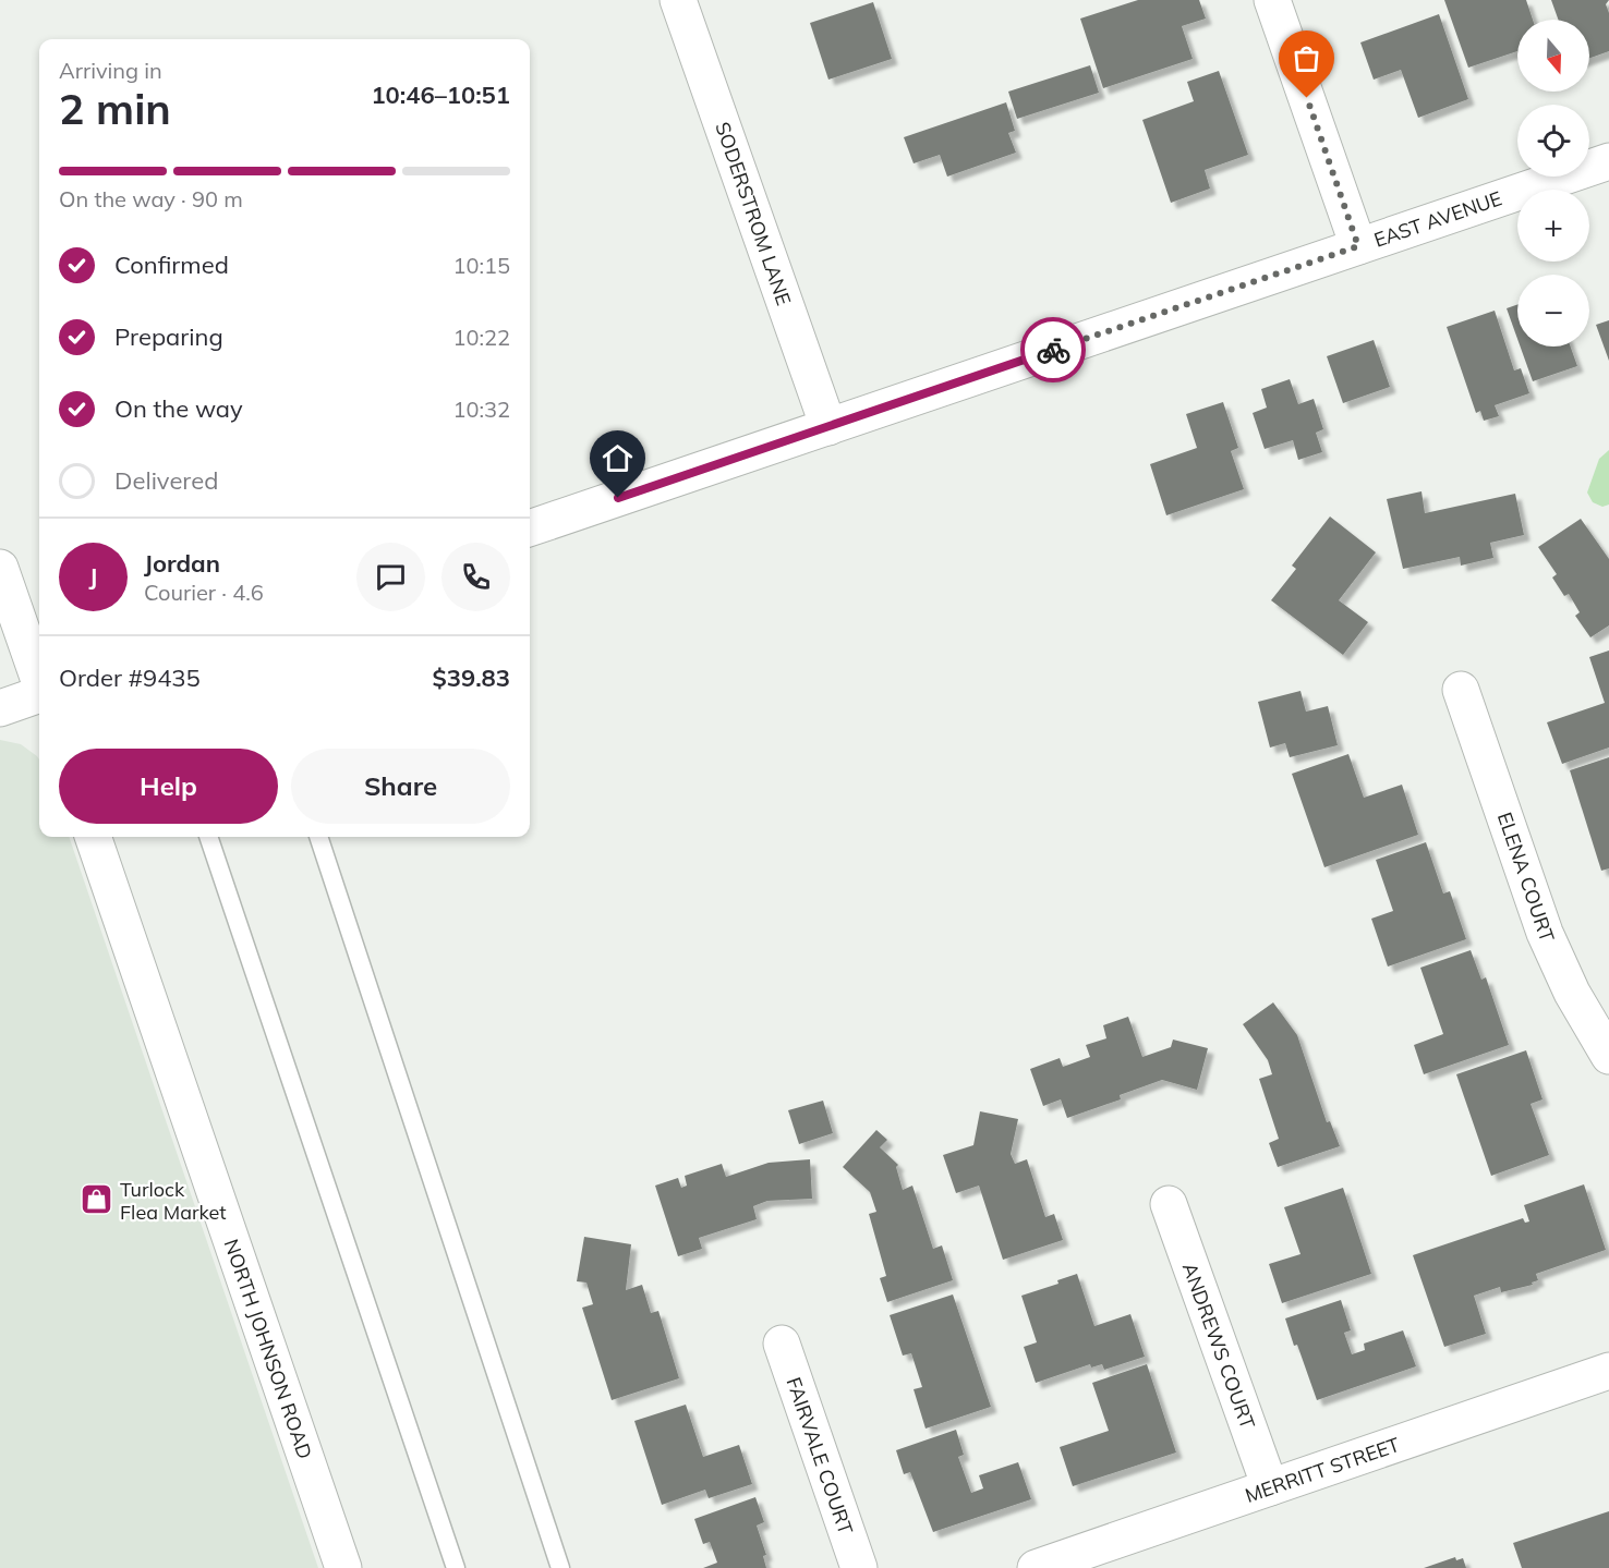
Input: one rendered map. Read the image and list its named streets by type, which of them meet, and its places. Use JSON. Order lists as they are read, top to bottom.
{
  "streets": {
    "street": [
      "SODERSTROM LANE",
      "EAST AVENUE",
      "ELENA COURT",
      "ANDREWS COURT",
      "NORTH JOHNSON ROAD",
      "FAIRVALE COURT",
      "MERRITT STREET"
    ]
  },
  "crossings": [
    ["SODERSTROM LANE", "EAST AVENUE"],
    ["ANDREWS COURT", "MERRITT STREET"]
  ],
  "places": {
    "shop": ["Turlock Flea Market"]
  },
  "north": "bottom",
  "page": {
    "map_buttons": ["+", "−"],
    "heading": ["2 min", "Arriving in", "10:46–10:51"],
    "panel": [
      "Jordan",
      "Courier · 4.6",
      "Order #9435",
      "$39.83"
    ],
    "bar": "On the way · 90 m",
    "list": [
      ["Confirmed", "10:15"],
      ["Preparing", "10:22"],
      ["On the way", "10:32"],
      "Delivered"
    ],
    "round": "J",
    "buttons": ["Help", "Share"]
  }
}
